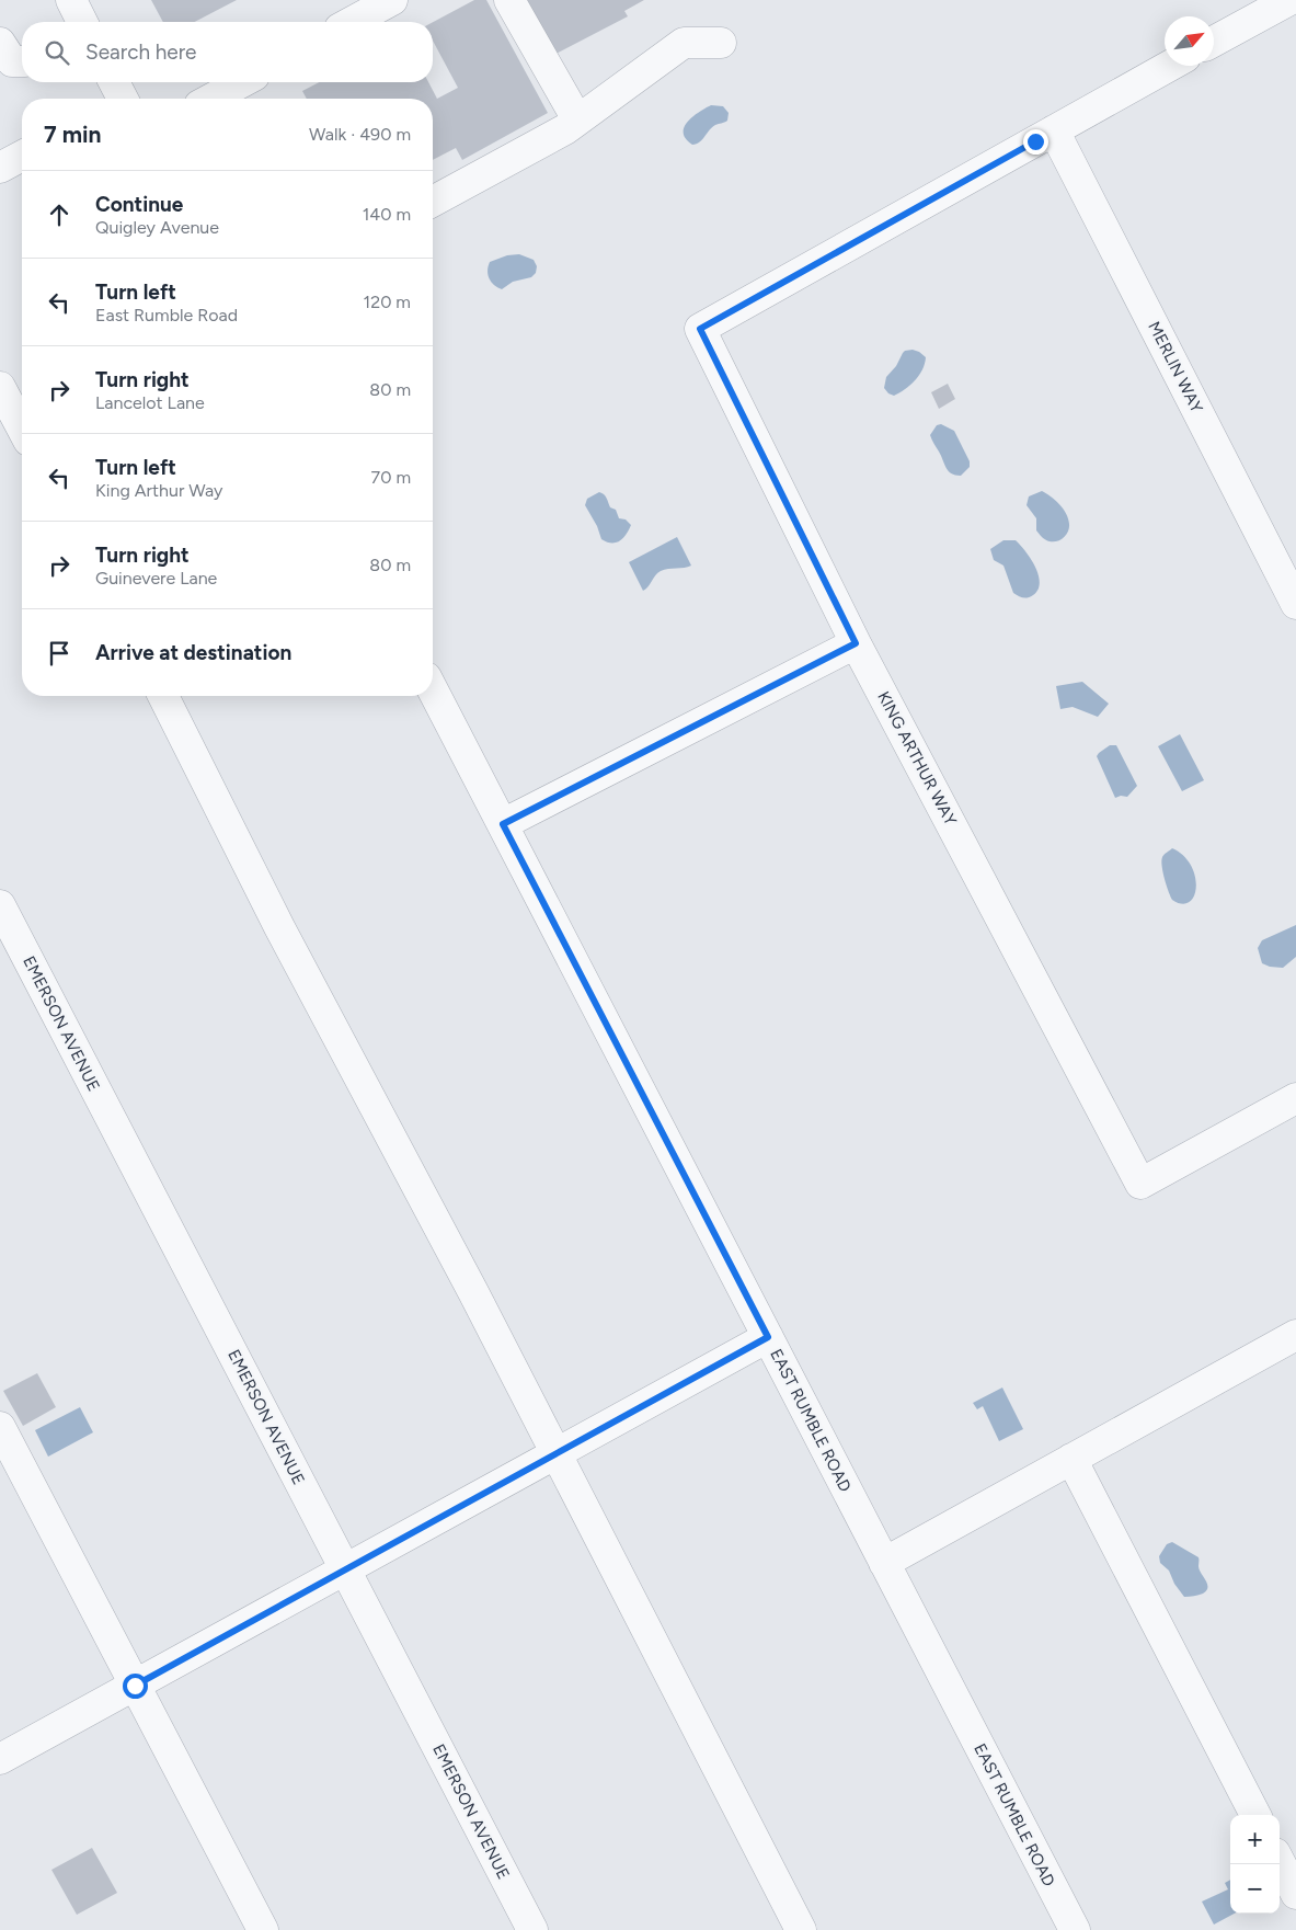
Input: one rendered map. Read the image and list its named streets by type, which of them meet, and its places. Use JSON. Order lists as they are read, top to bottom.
{
  "streets": {
    "street": [
      "MERLIN WAY",
      "KING ARTHUR WAY",
      "EMERSON AVENUE",
      "EAST RUMBLE ROAD"
    ]
  },
  "crossings": [
    ["MERLIN WAY", "KING ARTHUR WAY"]
  ],
  "north": "top right",
  "page": {
    "search": "Search here",
    "heading": ["7 min", "Walk · 490 m"],
    "list": [
      ["Continue", "Quigley Avenue", "140 m"],
      ["Turn left", "East Rumble Road", "120 m"],
      ["Turn right", "Lancelot Lane", "80 m"],
      ["Turn left", "King Arthur Way", "70 m"],
      ["Turn right", "Guinevere Lane", "80 m"],
      "Arrive at destination"
    ],
    "map_buttons": ["+", "−"]
  }
}
